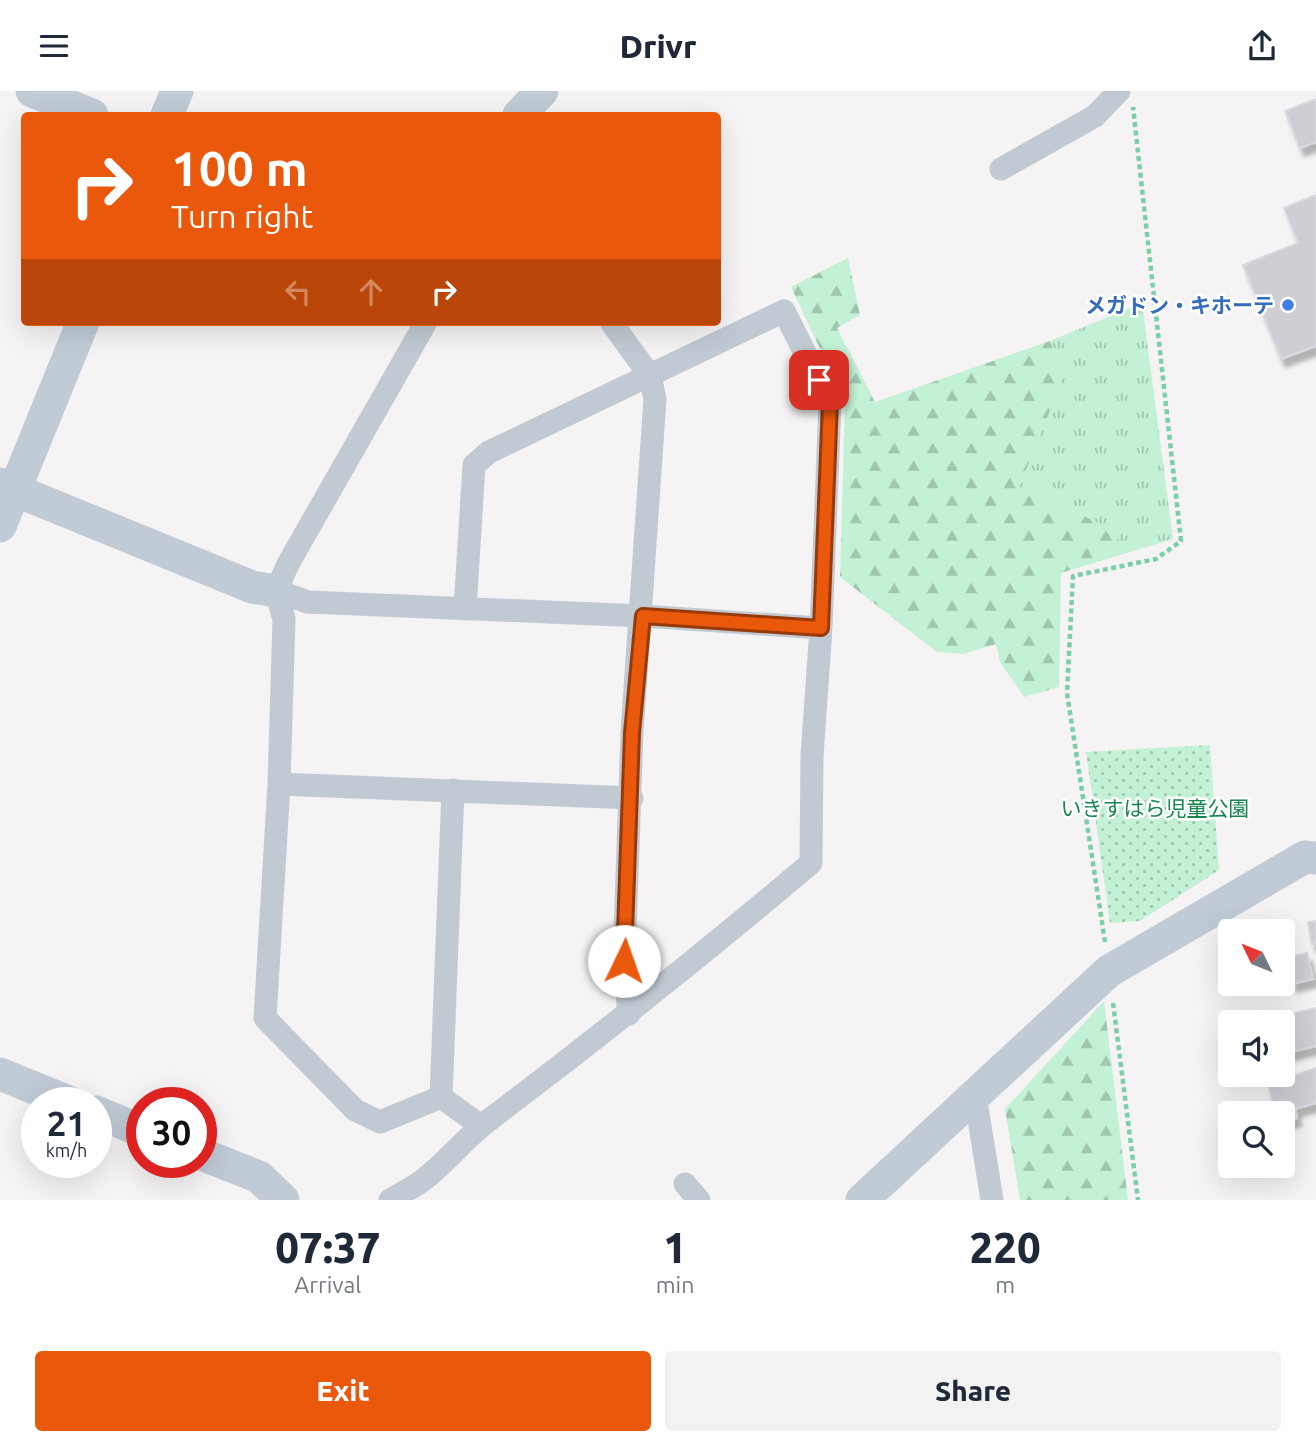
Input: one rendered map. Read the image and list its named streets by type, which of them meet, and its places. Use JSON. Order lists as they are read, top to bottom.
{
  "parks": ["いきすはら児童公園"],
  "places": ["メガドン・キホーテ"],
  "north": "top left",
  "page": {
    "header": "Drivr",
    "turn": ["100 m", "Turn right"],
    "speed": "21 km/h",
    "limit": "30",
    "eta": [
      "07:37",
      "Arrival",
      "1",
      "min",
      "220",
      "m"
    ],
    "buttons": ["Exit", "Share"]
  }
}
